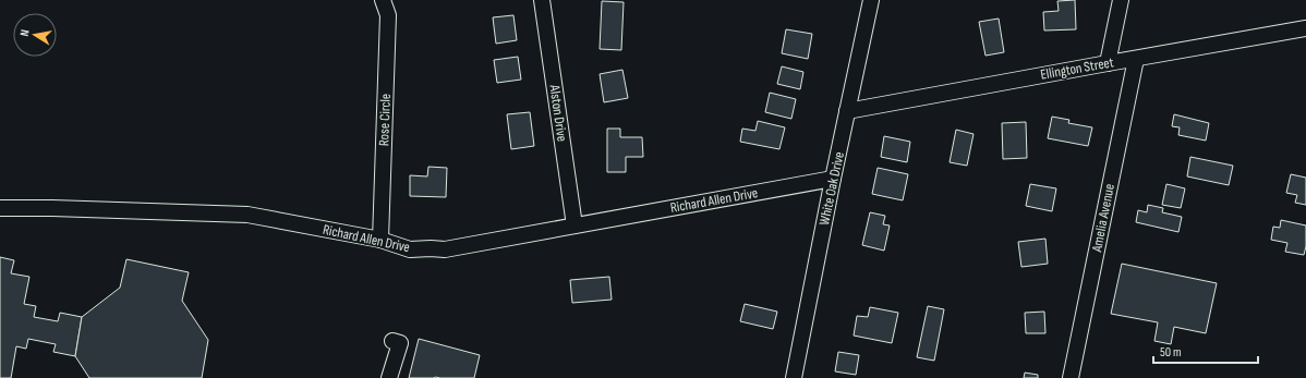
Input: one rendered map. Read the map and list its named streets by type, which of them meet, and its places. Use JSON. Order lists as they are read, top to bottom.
{
  "streets": {
    "street": [
      "Ellington Street",
      "Alston Drive",
      "Rose Circle",
      "White Oak Drive",
      "Richard Allen Drive",
      "Amelia Avenue"
    ]
  },
  "crossings": [
    ["Ellington Street", "White Oak Drive"],
    ["Ellington Street", "Amelia Avenue"],
    ["Alston Drive", "Richard Allen Drive"],
    ["Rose Circle", "Richard Allen Drive"],
    ["White Oak Drive", "Richard Allen Drive"]
  ],
  "scale_bar": "50 m",
  "north": "left"
}
